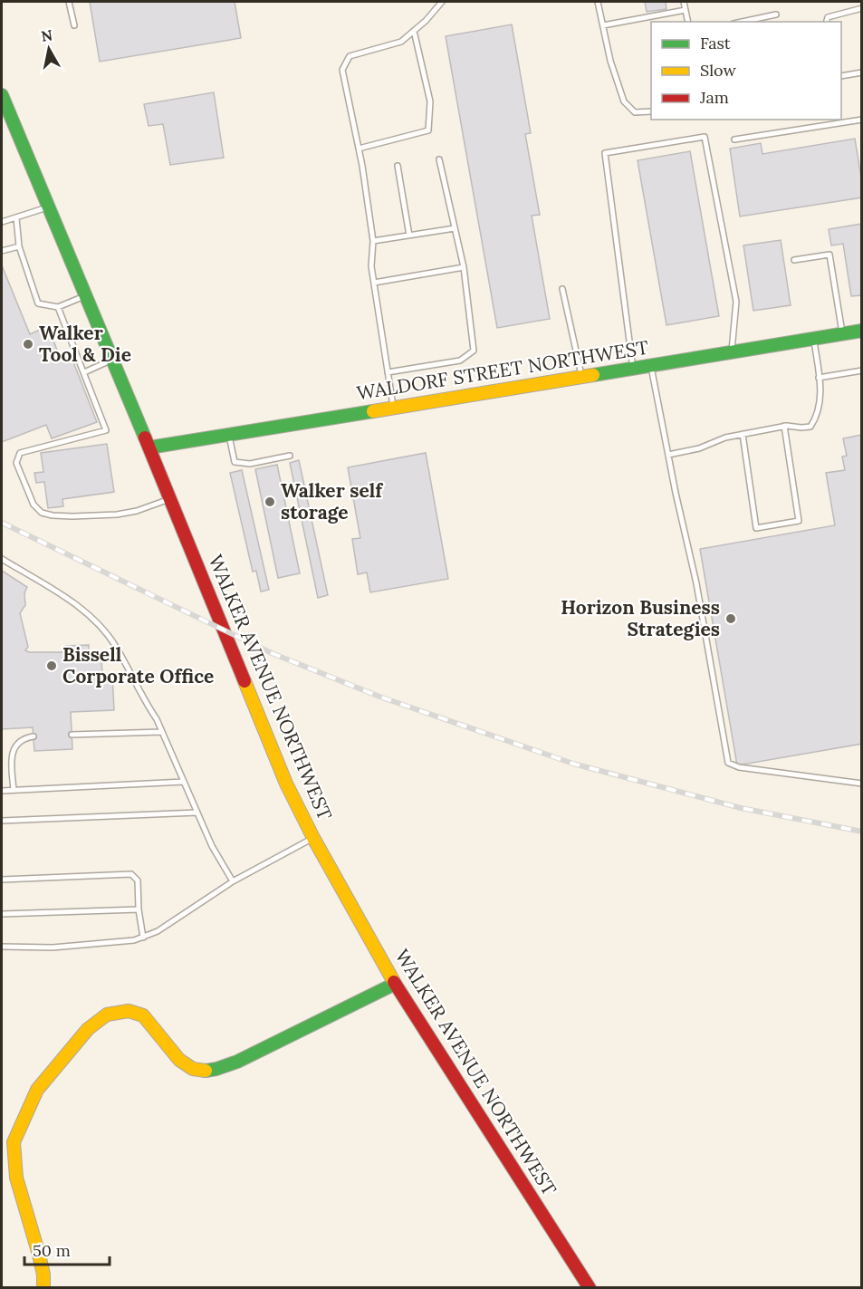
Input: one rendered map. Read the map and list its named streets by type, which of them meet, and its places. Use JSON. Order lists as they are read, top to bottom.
{
  "streets": {
    "street": ["WALDORF STREET NORTHWEST", "WALKER AVENUE NORTHWEST"]
  },
  "crossings": [
    ["WALDORF STREET NORTHWEST", "WALKER AVENUE NORTHWEST"]
  ],
  "places": [
    "Walker Tool & Die",
    "Walker self storage",
    "Horizon Business Strategies",
    "Bissell Corporate Office"
  ],
  "legend": ["Fast", "Slow", "Jam"],
  "scale_bar": "50 m",
  "north": "top"
}
